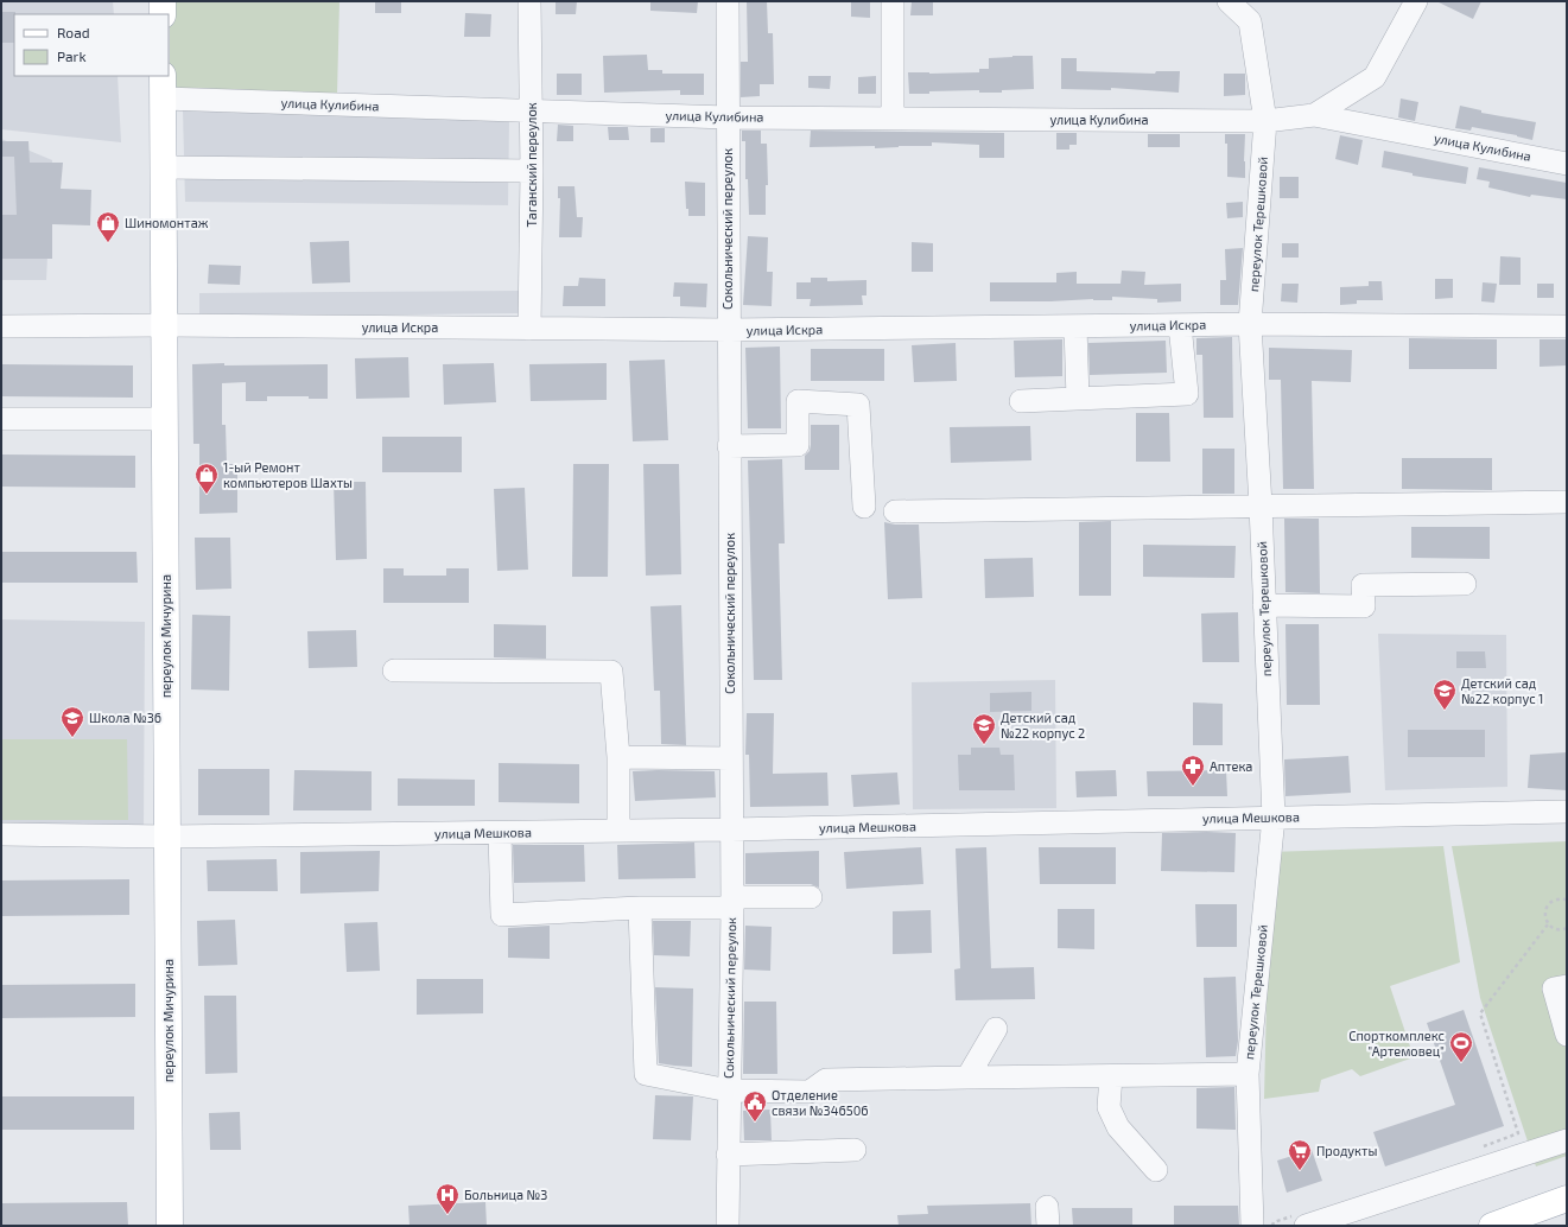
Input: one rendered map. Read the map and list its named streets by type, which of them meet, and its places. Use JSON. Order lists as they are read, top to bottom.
{
  "streets": {
    "main road": ["переулок Мичурина"],
    "street": [
      "улица Кулибина",
      "Таганский переулок",
      "переулок Терешковой",
      "Сокольнический переулок",
      "улица Искра",
      "улица Мешкова"
    ]
  },
  "crossings": [
    ["улица Кулибина", "Таганский переулок"],
    ["улица Кулибина", "переулок Терешковой"],
    ["улица Кулибина", "Сокольнический переулок"],
    ["улица Кулибина", "переулок Мичурина"],
    ["Таганский переулок", "улица Искра"],
    ["переулок Терешковой", "улица Искра"],
    ["переулок Терешковой", "улица Мешкова"],
    ["Сокольнический переулок", "улица Искра"],
    ["Сокольнический переулок", "улица Мешкова"],
    ["улица Искра", "переулок Мичурина"],
    ["переулок Мичурина", "улица Мешкова"]
  ],
  "places": {
    "shop": ["Шиномонтаж", "1-ый Ремонт компьютеров Шахты"],
    "school or university": ["Детский сад №22 корпус 1", "Школа №36", "Детский сад №22 корпус 2"],
    "pharmacy": ["Аптека"],
    "sports": ["Спорткомплекс \"Артемовец\""],
    "public building": ["Отделение связи №346506"],
    "supermarket": ["Продукты"],
    "hospital": ["Больница №3"]
  },
  "legend": ["Road", "Park"]
}
